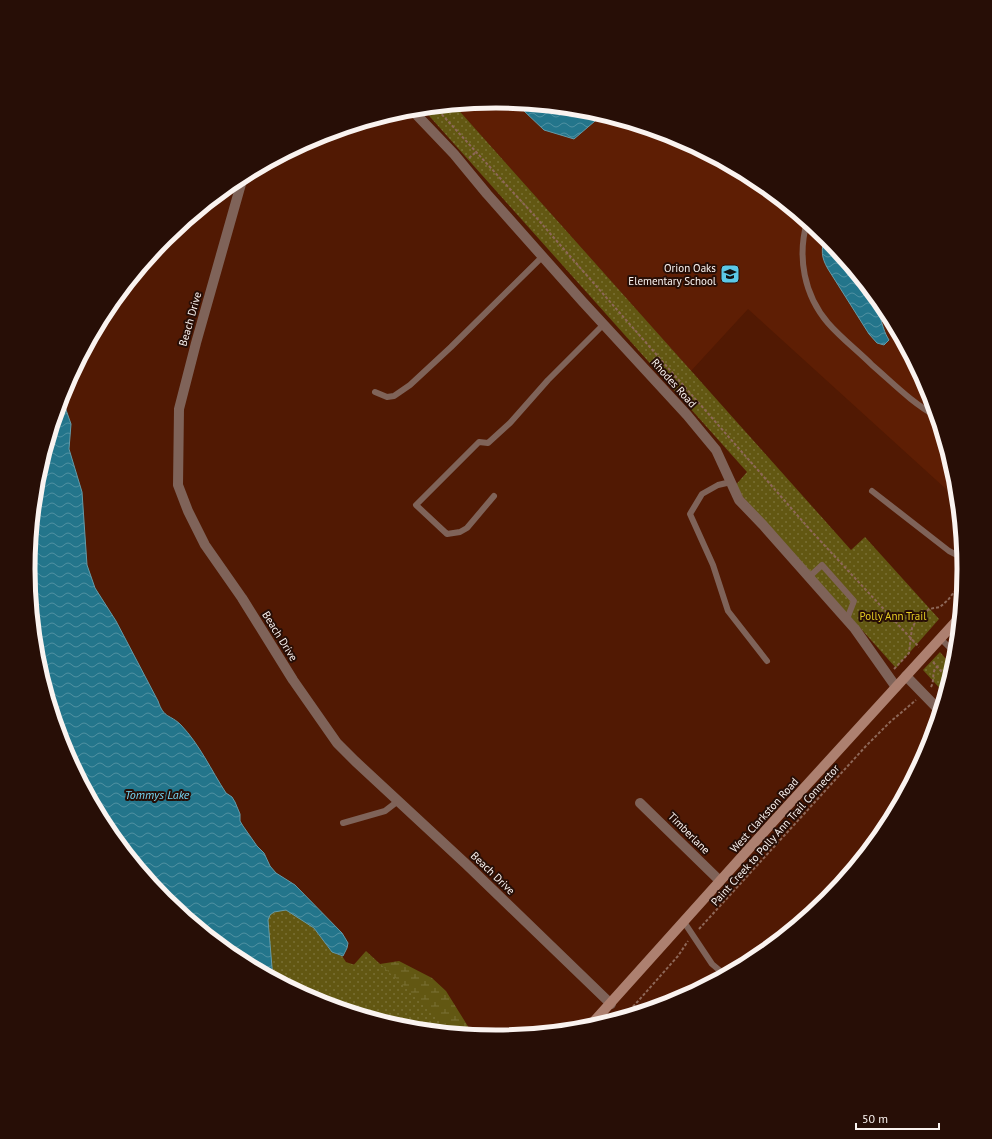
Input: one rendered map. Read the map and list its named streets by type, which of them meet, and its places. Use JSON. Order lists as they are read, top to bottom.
{
  "streets": {
    "main road": ["West Clarkston Road"],
    "street": ["Beach Drive", "Rhodes Road", "Timberlane"],
    "path": ["Paint Creek to Polly Ann Trail Connector"]
  },
  "crossings": [
    ["Beach Drive", "West Clarkston Road"],
    ["Rhodes Road", "West Clarkston Road"],
    ["West Clarkston Road", "Timberlane"]
  ],
  "water": ["Tommys Lake"],
  "parks": ["Polly Ann Trail"],
  "places": {
    "school or university": ["Orion Oaks Elementary School"]
  },
  "scale_bar": "50 m"
}
